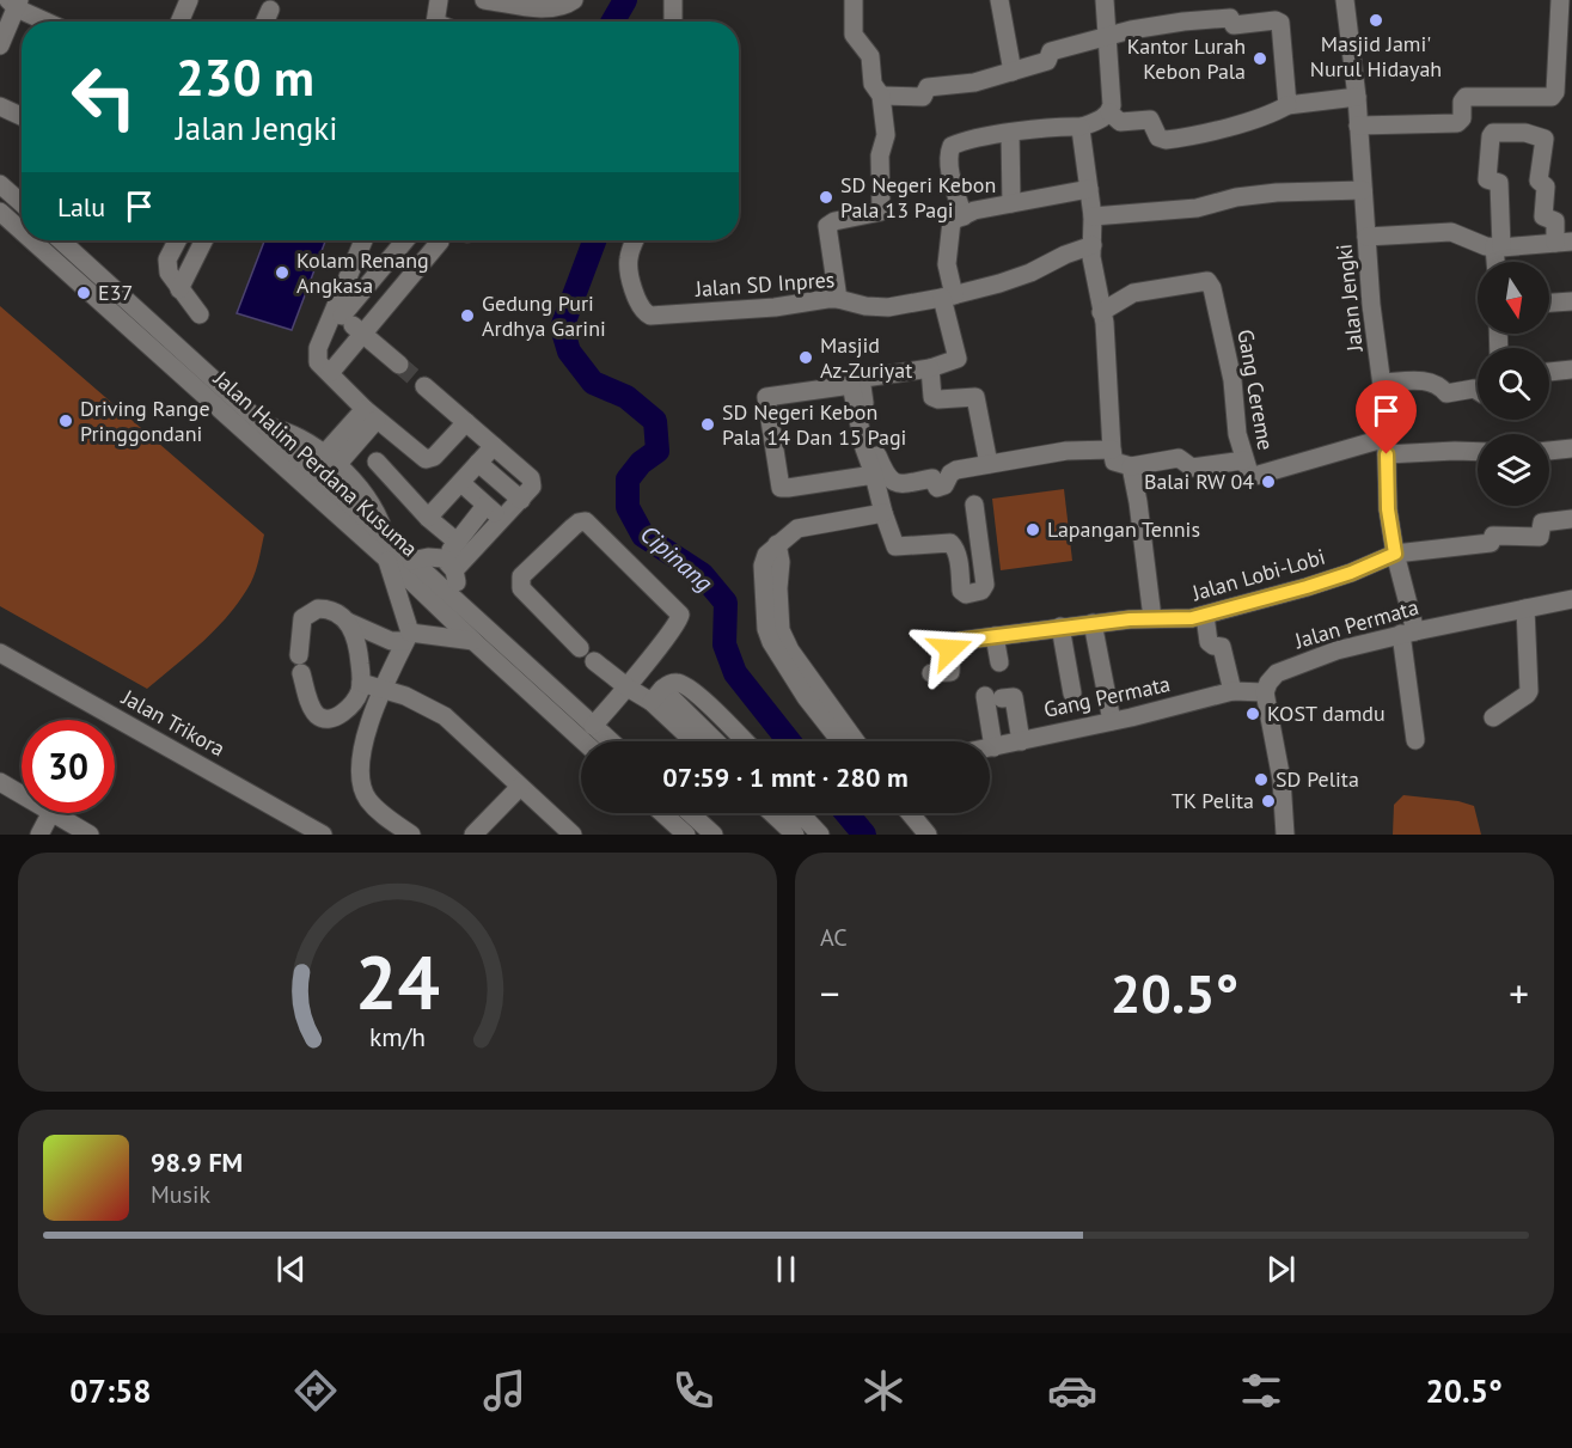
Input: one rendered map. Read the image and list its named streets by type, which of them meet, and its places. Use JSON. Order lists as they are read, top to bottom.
{
  "streets": {
    "street": [
      "Jalan SD Inpres",
      "Jalan Jengki",
      "Gang Cereme",
      "Jalan Halim Perdana Kusuma",
      "Jalan Lobi-Lobi",
      "Jalan Permata",
      "Gang Permata",
      "Jalan Trikora"
    ]
  },
  "crossings": [
    ["Jalan Jengki", "Gang Cereme"],
    ["Jalan Jengki", "Jalan Lobi-Lobi"],
    ["Jalan Jengki", "Jalan Permata"],
    ["Jalan Permata", "Gang Permata"]
  ],
  "water": ["Cipinang"],
  "places": [
    "Masjid Jami' Nurul Hidayah",
    "Kantor Lurah Kebon Pala",
    "SD Negeri Kebon Pala 13 Pagi",
    "Kolam Renang Angkasa",
    "E37",
    "Gedung Puri Ardhya Garini",
    "Masjid Az-Zuriyat",
    "Driving Range Pringgondani",
    "SD Negeri Kebon Pala 14 Dan 15 Pagi",
    "Balai RW 04",
    "Lapangan Tennis",
    "KOST damdu",
    "SD Pelita",
    "TK Pelita"
  ],
  "north": "bottom",
  "page": {
    "turn": ["230 m", "Jalan Jengki"],
    "then": "Lalu",
    "limit": "30",
    "trip": "07:59 · 1 mnt · 280 m",
    "tile": "AC",
    "heat": ["−", "20.5°", "+"],
    "song": ["98.9 FM", "Musik"],
    "tabs": ["07:58", "20.5°"],
    "gauge": ["24", "km/h"]
  }
}
